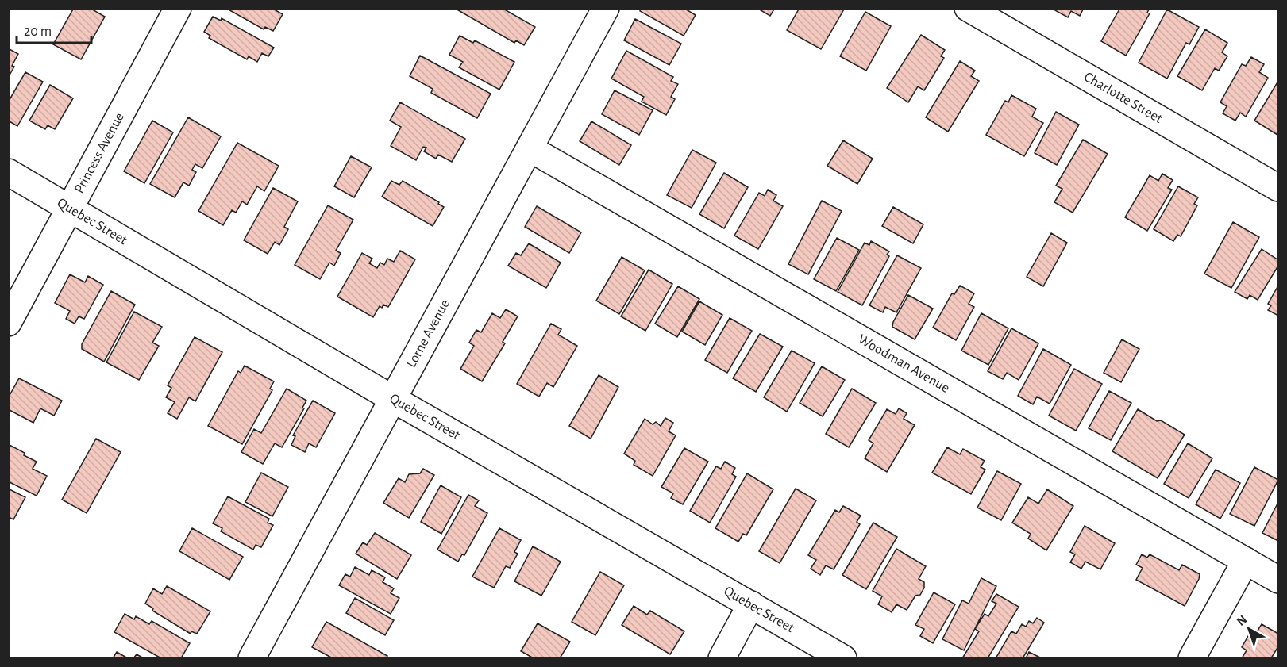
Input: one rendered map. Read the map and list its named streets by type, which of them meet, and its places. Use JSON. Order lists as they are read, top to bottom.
{
  "streets": {
    "street": [
      "Charlotte Street",
      "Princess Avenue",
      "Quebec Street",
      "Lorne Avenue",
      "Woodman Avenue"
    ]
  },
  "crossings": [
    ["Princess Avenue", "Quebec Street"],
    ["Quebec Street", "Lorne Avenue"],
    ["Lorne Avenue", "Woodman Avenue"]
  ],
  "scale_bar": "20 m",
  "north": "top left"
}
